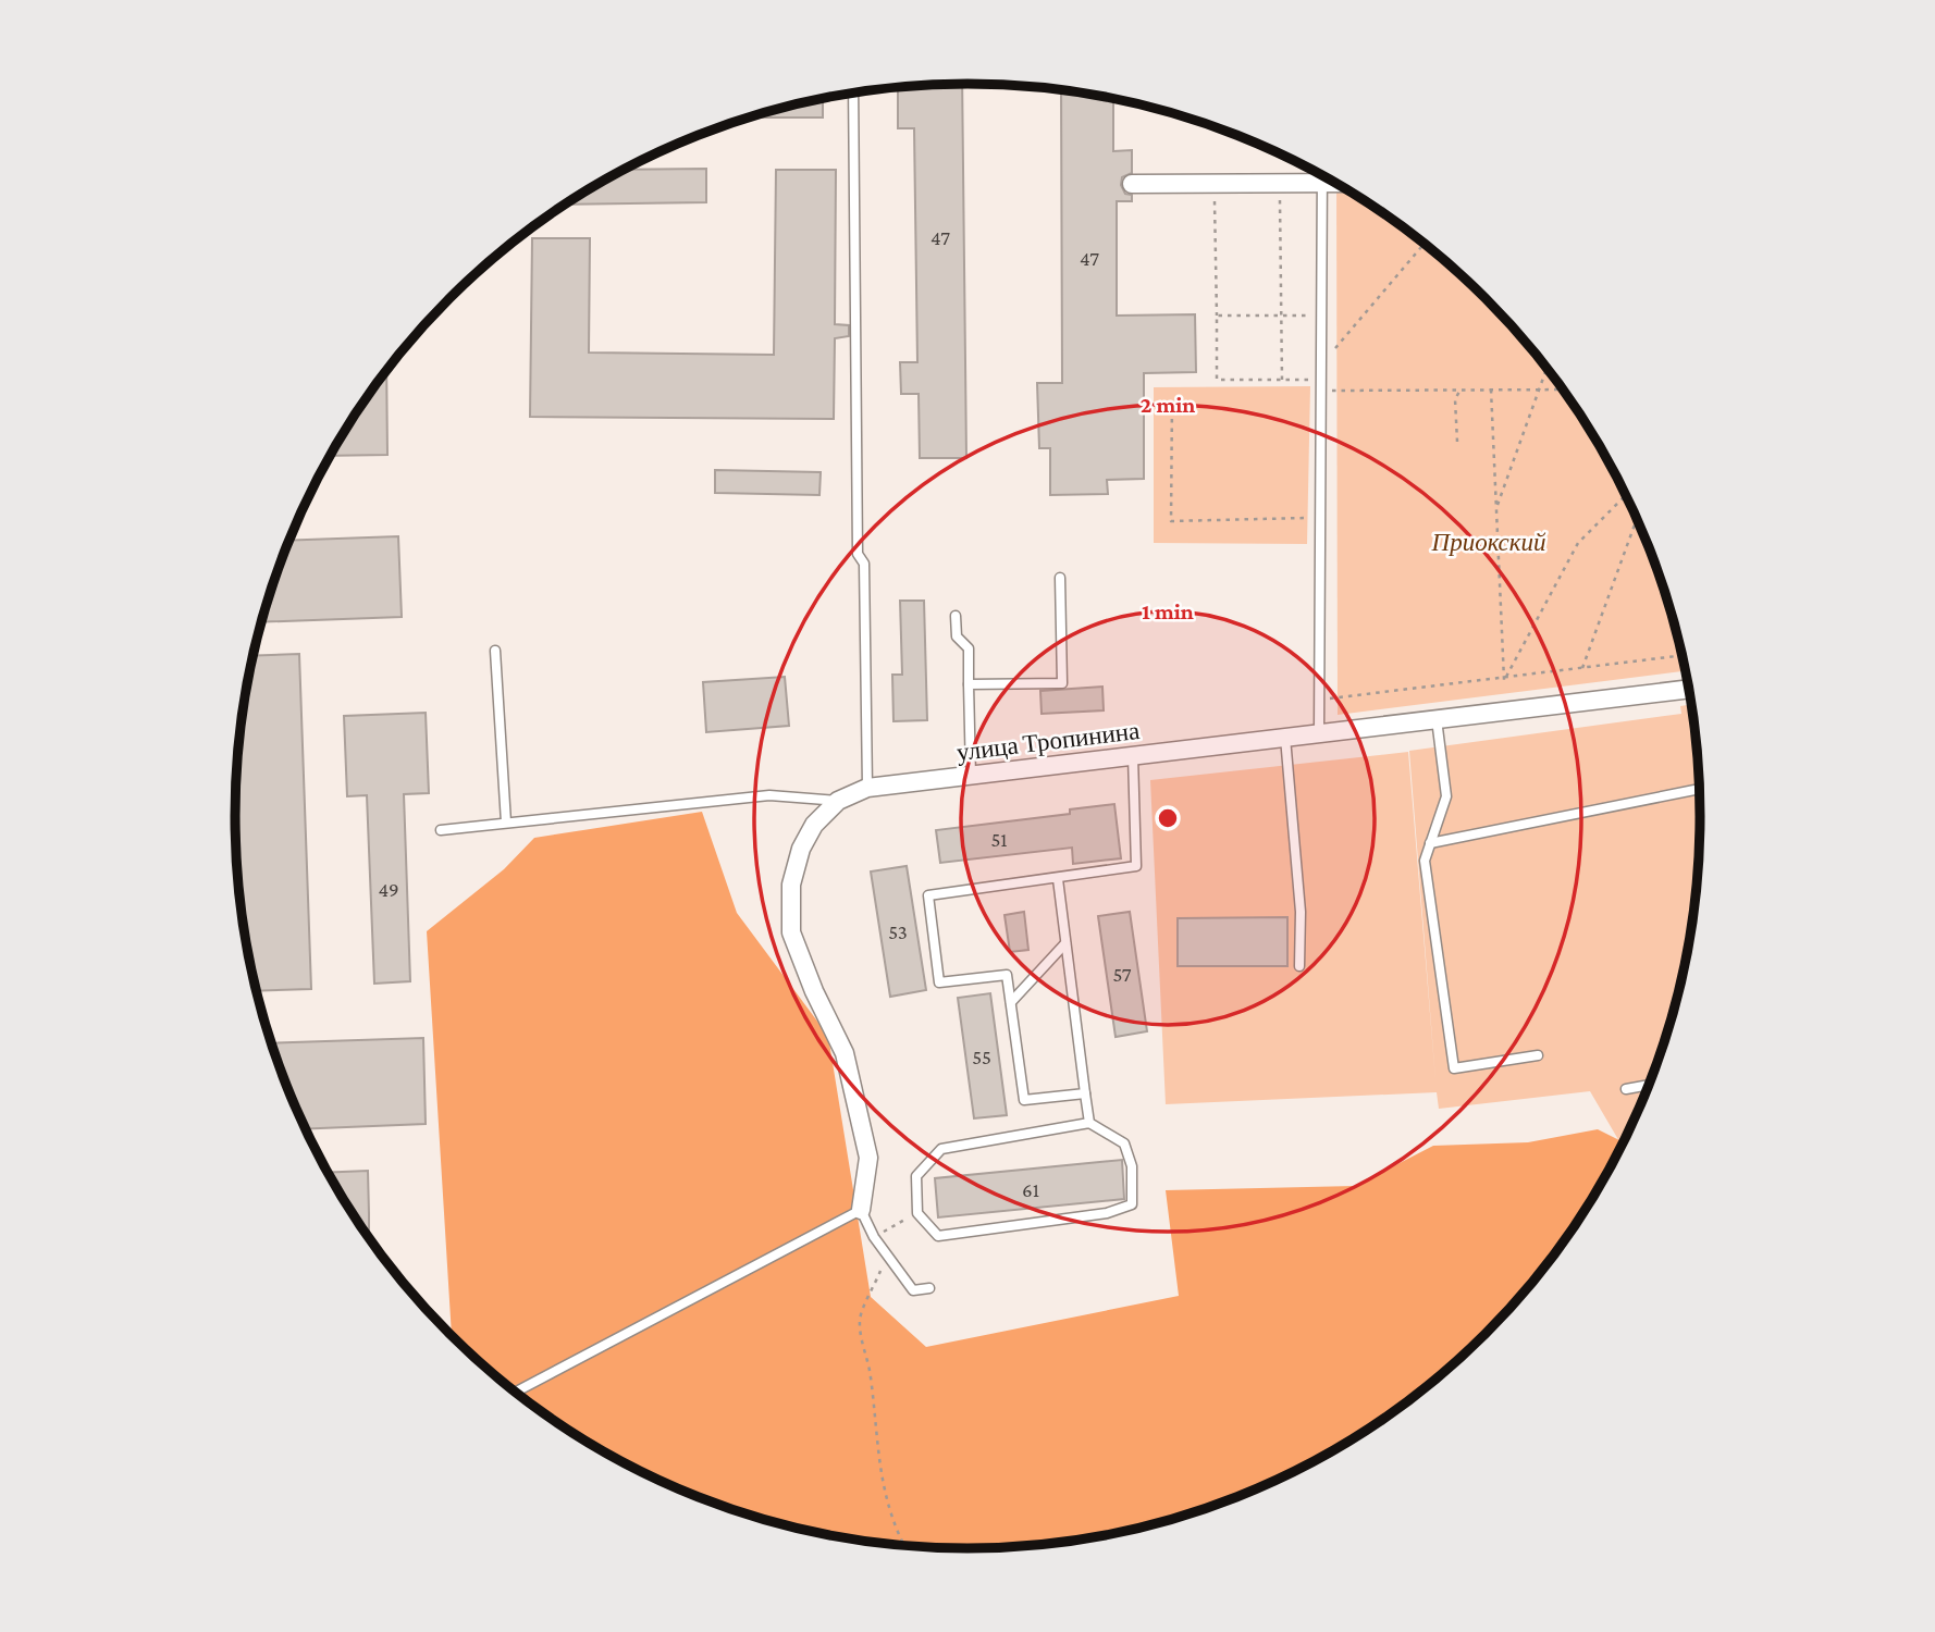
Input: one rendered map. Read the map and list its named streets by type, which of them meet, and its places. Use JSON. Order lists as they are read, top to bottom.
{
  "streets": {
    "street": ["улица Тропинина"]
  },
  "parks": ["Приокский"],
  "house_numbers": [
    "47",
    "47",
    "51",
    "49",
    "53",
    "57",
    "55",
    "61"
  ],
  "rings": ["2 min", "1 min"]
}
